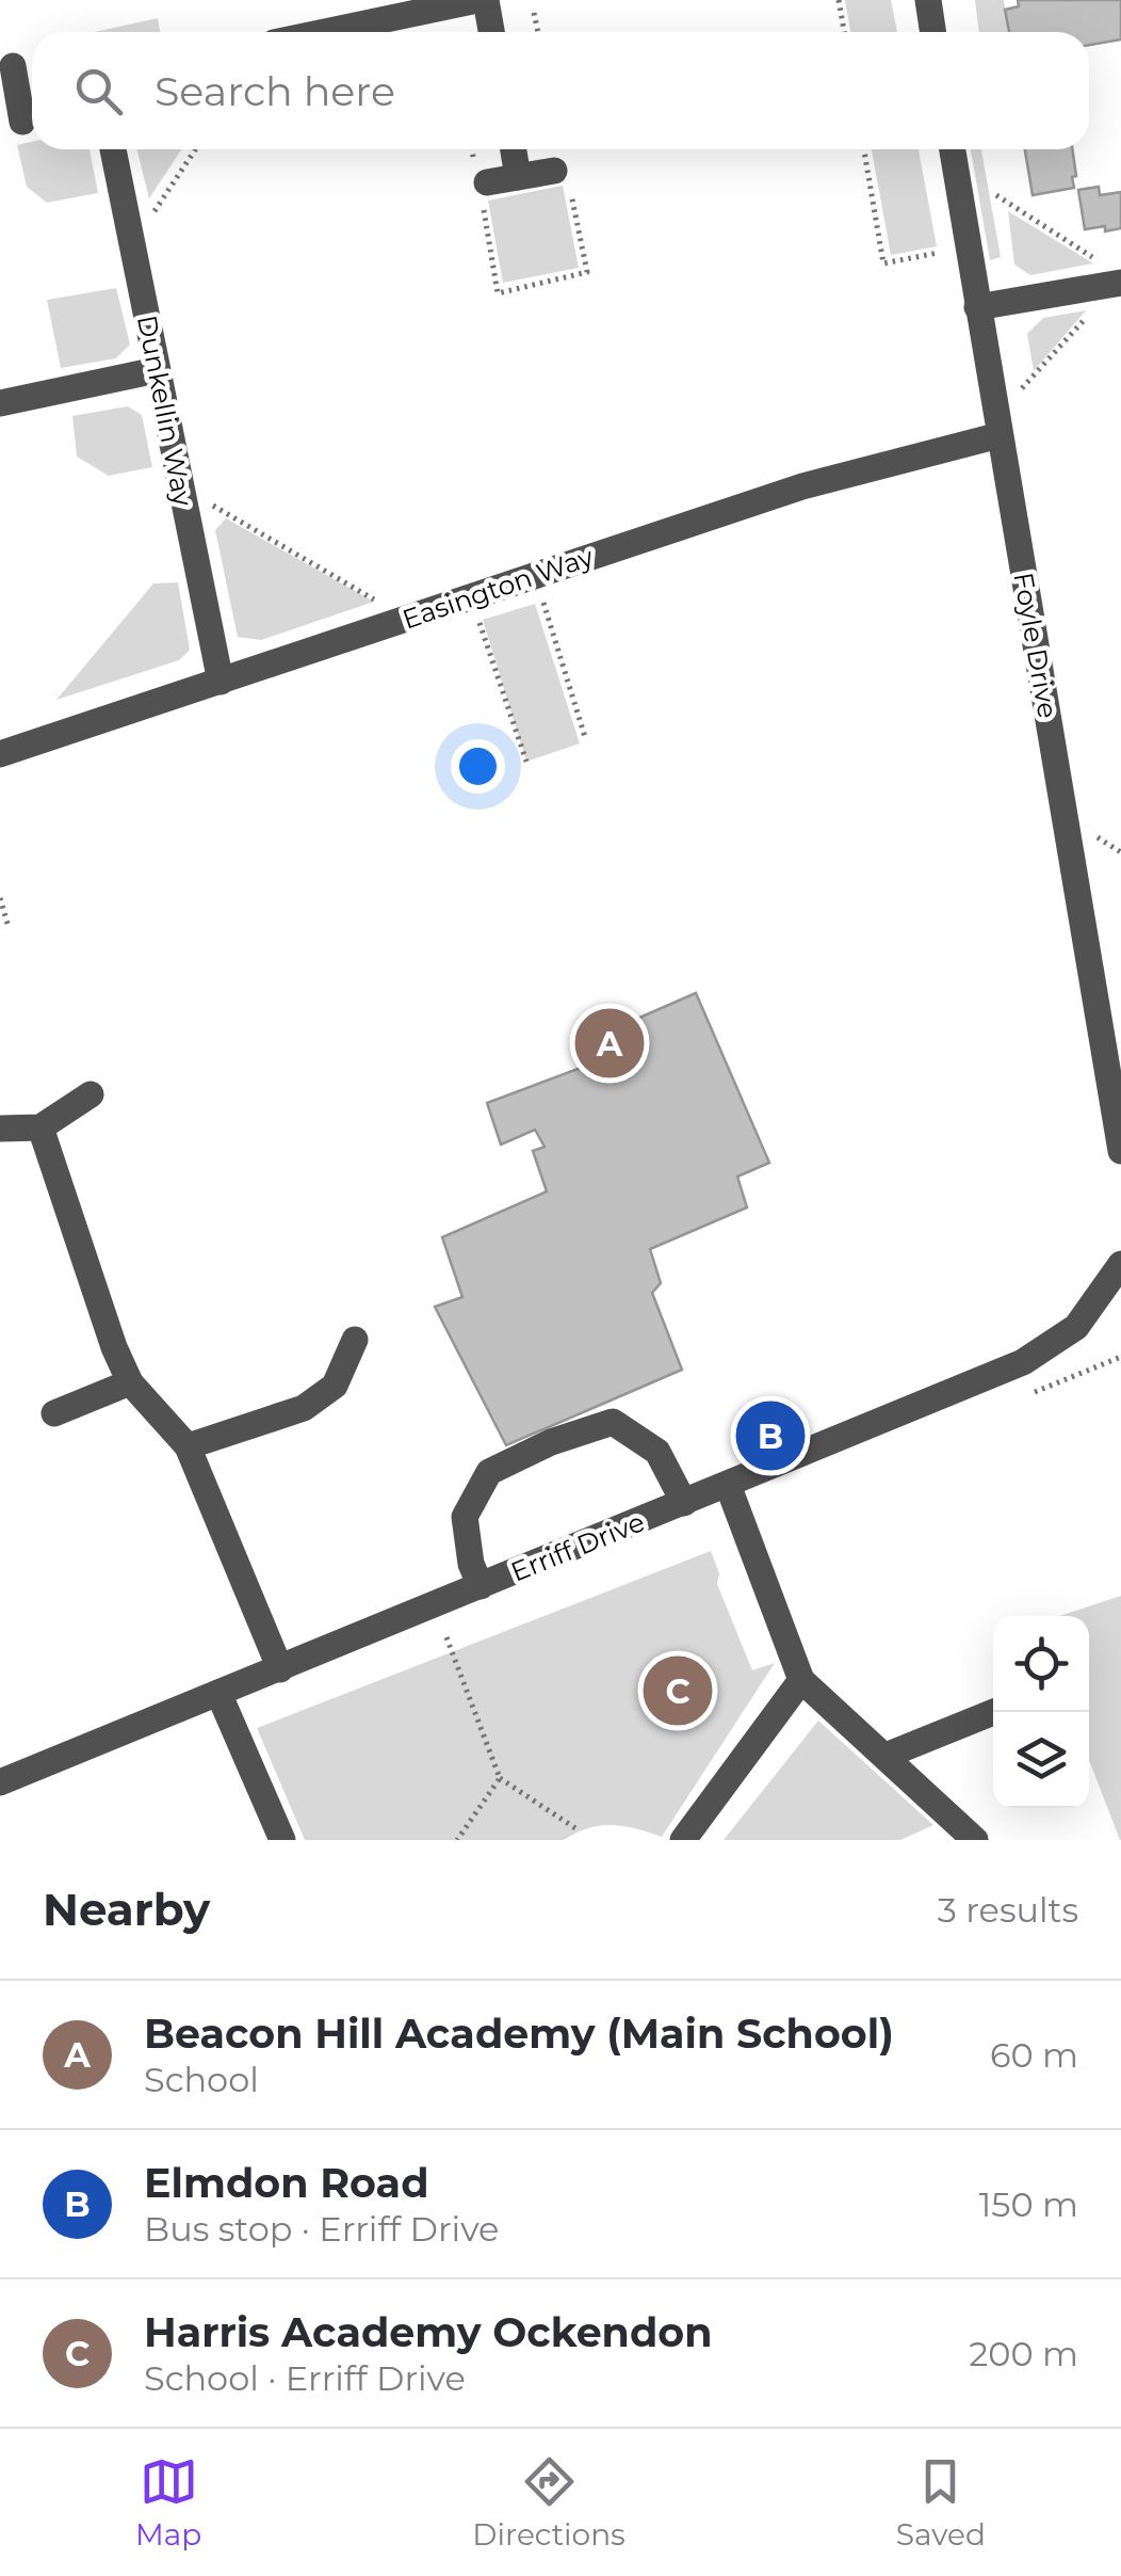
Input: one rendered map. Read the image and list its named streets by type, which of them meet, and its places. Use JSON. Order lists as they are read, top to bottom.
{
  "streets": {
    "street": [
      "Dunkellin Way",
      "Easington Way",
      "Foyle Drive",
      "Erriff Drive"
    ]
  },
  "crossings": [
    ["Dunkellin Way", "Easington Way"],
    ["Easington Way", "Foyle Drive"]
  ],
  "page": {
    "search": "Search here",
    "pins": ["A", "B", "C"],
    "heading": ["Nearby", "3 results"],
    "list": [
      {
        "mark": "A",
        "name": "Beacon Hill Academy (Main School)",
        "note": "School",
        "value": "60 m"
      },
      {
        "mark": "B",
        "name": "Elmdon Road",
        "note": "Bus stop · Erriff Drive",
        "value": "150 m"
      },
      {
        "mark": "C",
        "name": "Harris Academy Ockendon",
        "note": "School · Erriff Drive",
        "value": "200 m"
      }
    ],
    "nav": ["Map", "Directions", "Saved"]
  }
}
